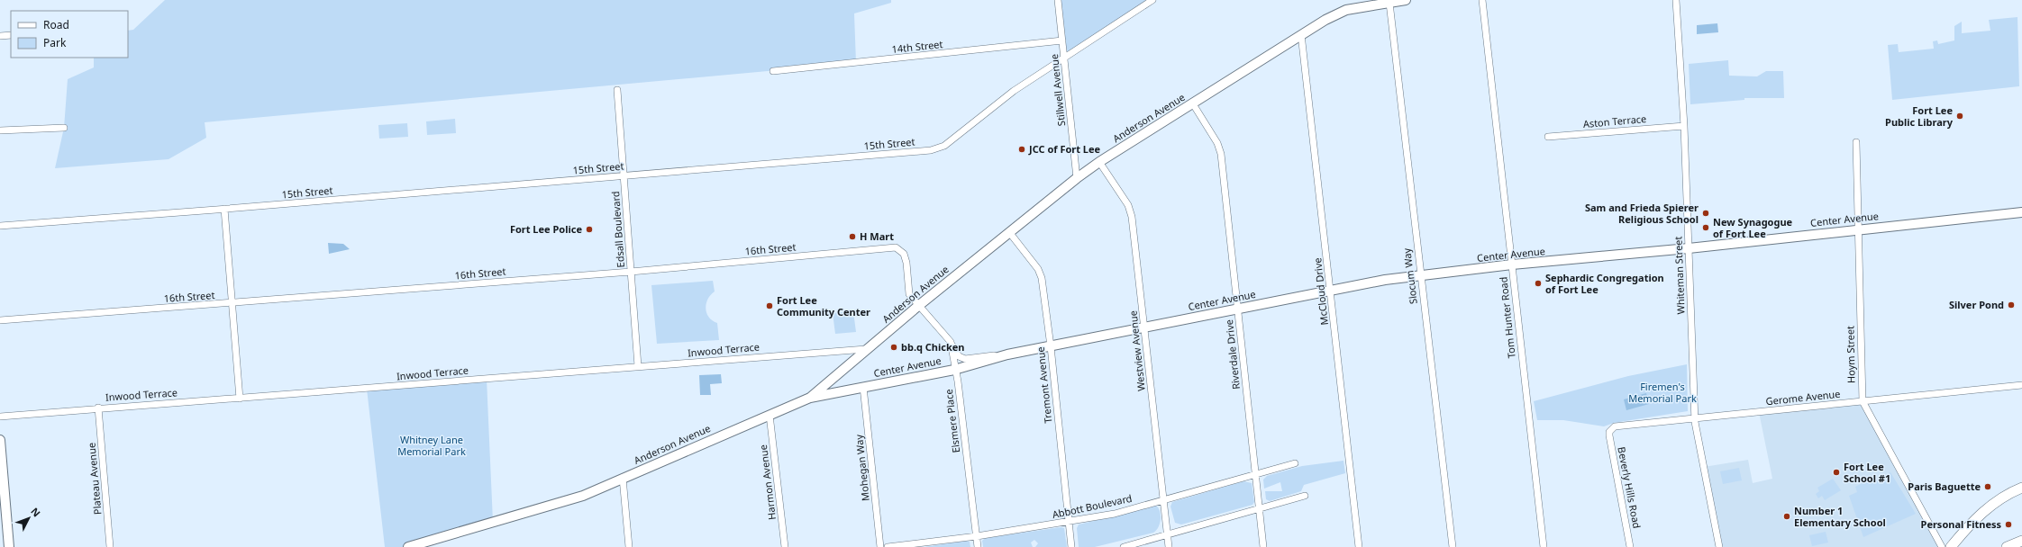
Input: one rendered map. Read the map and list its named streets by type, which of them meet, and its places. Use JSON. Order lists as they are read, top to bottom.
{
  "streets": {
    "main road": ["Anderson Avenue", "Center Avenue"],
    "street": [
      "14th Street",
      "Stillwell Avenue",
      "Aston Terrace",
      "15th Street",
      "Edsall Boulevard",
      "16th Street",
      "Whiteman Street",
      "Slocum Way",
      "McCloud Drive",
      "Tom Hunter Road",
      "Inwood Terrace",
      "Westview Avenue",
      "Riverdale Drive",
      "Hoym Street",
      "Tremont Avenue",
      "Gerome Avenue",
      "Elsmere Place",
      "Mohegan Way",
      "Plateau Avenue",
      "Harmon Avenue",
      "Beverly Hills Road",
      "Abbott Boulevard"
    ]
  },
  "crossings": [
    ["14th Street", "Stillwell Avenue"],
    ["Stillwell Avenue", "Anderson Avenue"],
    ["Stillwell Avenue", "15th Street"],
    ["Anderson Avenue", "Center Avenue"],
    ["Anderson Avenue", "16th Street"],
    ["Anderson Avenue", "Slocum Way"],
    ["Anderson Avenue", "McCloud Drive"],
    ["Anderson Avenue", "Inwood Terrace"],
    ["Anderson Avenue", "Westview Avenue"],
    ["Anderson Avenue", "Riverdale Drive"],
    ["Anderson Avenue", "Tremont Avenue"],
    ["Anderson Avenue", "Harmon Avenue"],
    ["Aston Terrace", "Whiteman Street"],
    ["15th Street", "Edsall Boulevard"],
    ["Center Avenue", "Whiteman Street"],
    ["Center Avenue", "Slocum Way"],
    ["Center Avenue", "McCloud Drive"],
    ["Center Avenue", "Tom Hunter Road"],
    ["Center Avenue", "Westview Avenue"],
    ["Center Avenue", "Riverdale Drive"],
    ["Center Avenue", "Hoym Street"],
    ["Center Avenue", "Tremont Avenue"],
    ["Center Avenue", "Elsmere Place"],
    ["Center Avenue", "Mohegan Way"],
    ["Edsall Boulevard", "16th Street"],
    ["Edsall Boulevard", "Inwood Terrace"],
    ["Whiteman Street", "Gerome Avenue"],
    ["Inwood Terrace", "Plateau Avenue"],
    ["Westview Avenue", "Abbott Boulevard"],
    ["Riverdale Drive", "Abbott Boulevard"],
    ["Hoym Street", "Gerome Avenue"],
    ["Tremont Avenue", "Abbott Boulevard"],
    ["Gerome Avenue", "Beverly Hills Road"],
    ["Elsmere Place", "Abbott Boulevard"]
  ],
  "parks": ["Firemen's Memorial Park", "Whitney Lane Memorial Park"],
  "places": [
    "Fort Lee Public Library",
    "JCC of Fort Lee",
    "Sam and Frieda Spierer Religious School",
    "New Synagogue of Fort Lee",
    "Fort Lee Police",
    "H Mart",
    "Sephardic Congregation of Fort Lee",
    "Silver Pond",
    "Fort Lee Community Center",
    "bb.q Chicken",
    "Fort Lee School #1",
    "Paris Baguette",
    "Number 1 Elementary School",
    "Personal Fitness"
  ],
  "legend": ["Road", "Park"],
  "north": "top right"
}
